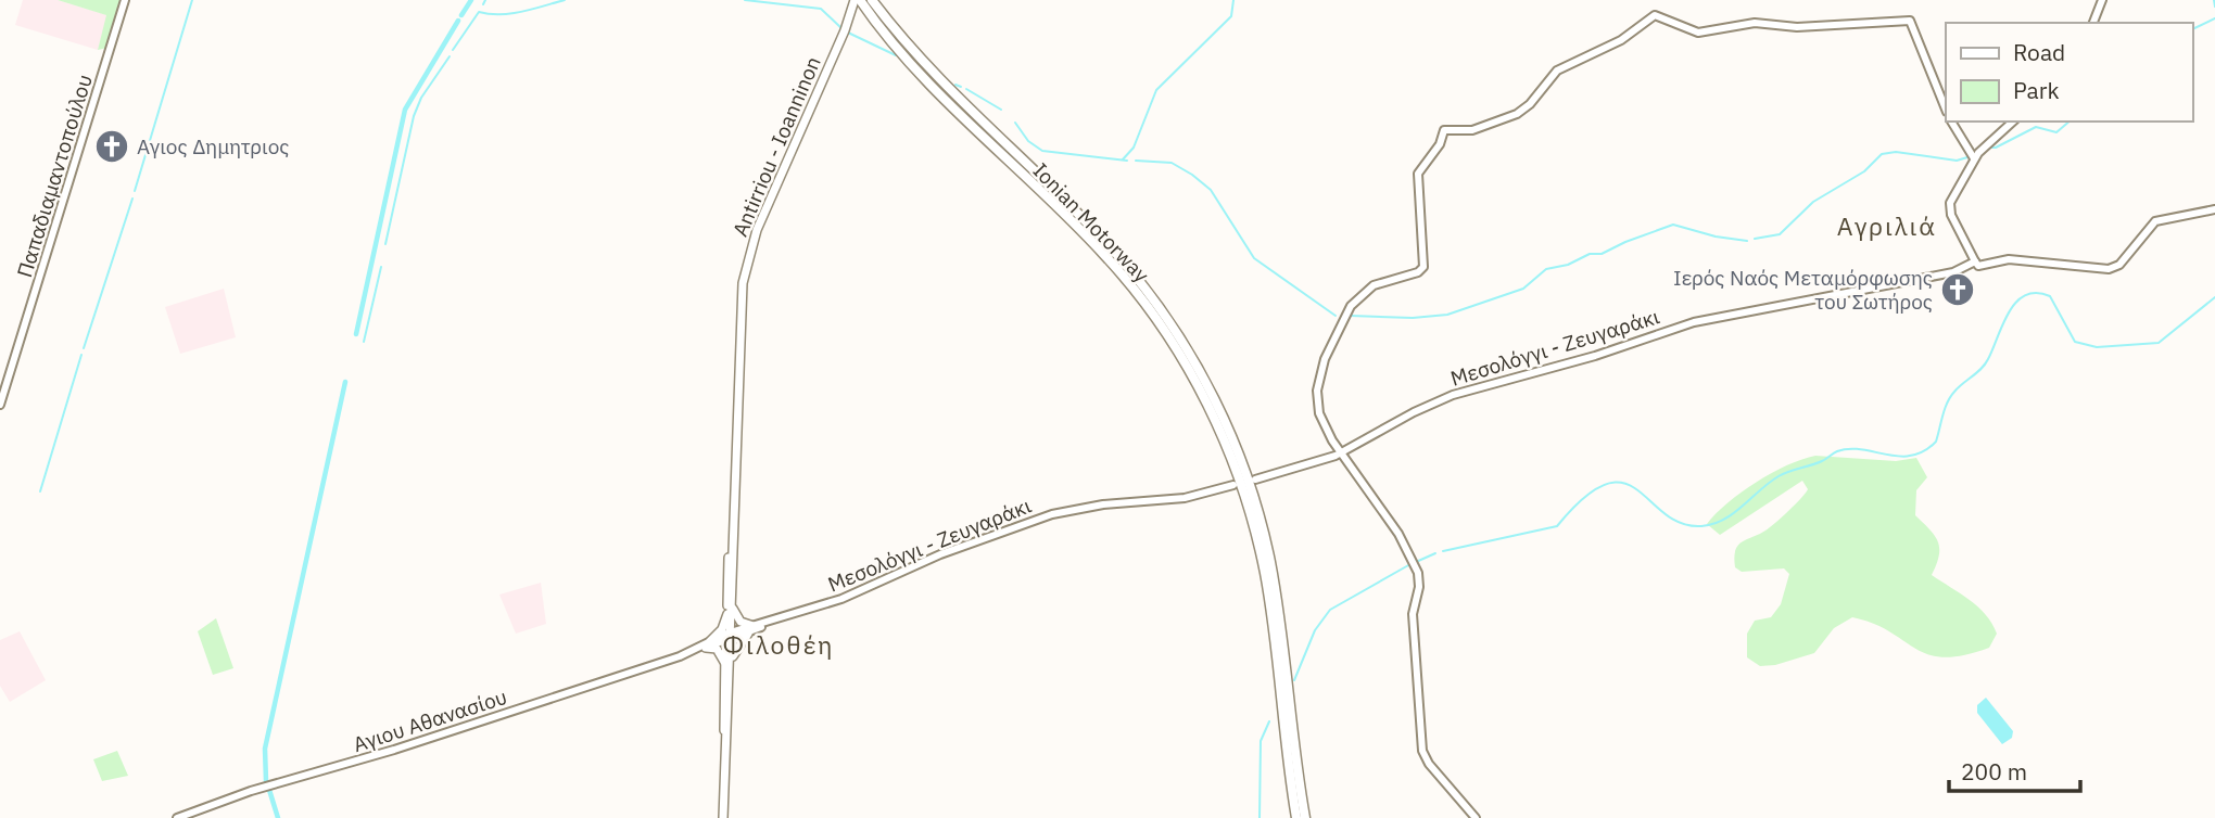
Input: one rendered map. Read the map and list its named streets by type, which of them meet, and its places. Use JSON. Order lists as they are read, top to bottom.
{
  "streets": {
    "highway": ["Ionian Motorway"],
    "main road": [
      "Antirriou - Ioanninon",
      "Παπαδιαμαντοπούλου",
      "Μεσολόγγι - Ζευγαράκι",
      "Αγιου Αθανασίου"
    ]
  },
  "crossings": [
    ["Antirriou - Ioanninon", "Ionian Motorway"],
    ["Antirriou - Ioanninon", "Μεσολόγγι - Ζευγαράκι"],
    ["Antirriou - Ioanninon", "Αγιου Αθανασίου"],
    ["Μεσολόγγι - Ζευγαράκι", "Αγιου Αθανασίου"]
  ],
  "districts": ["Αγριλιά", "Φιλοθέη"],
  "places": {
    "church": ["Αγιος Δημητριος", "Ιερός Ναός Μεταμόρφωσης του Σωτήρος"]
  },
  "legend": ["Road", "Park"],
  "scale_bar": "200 m"
}
